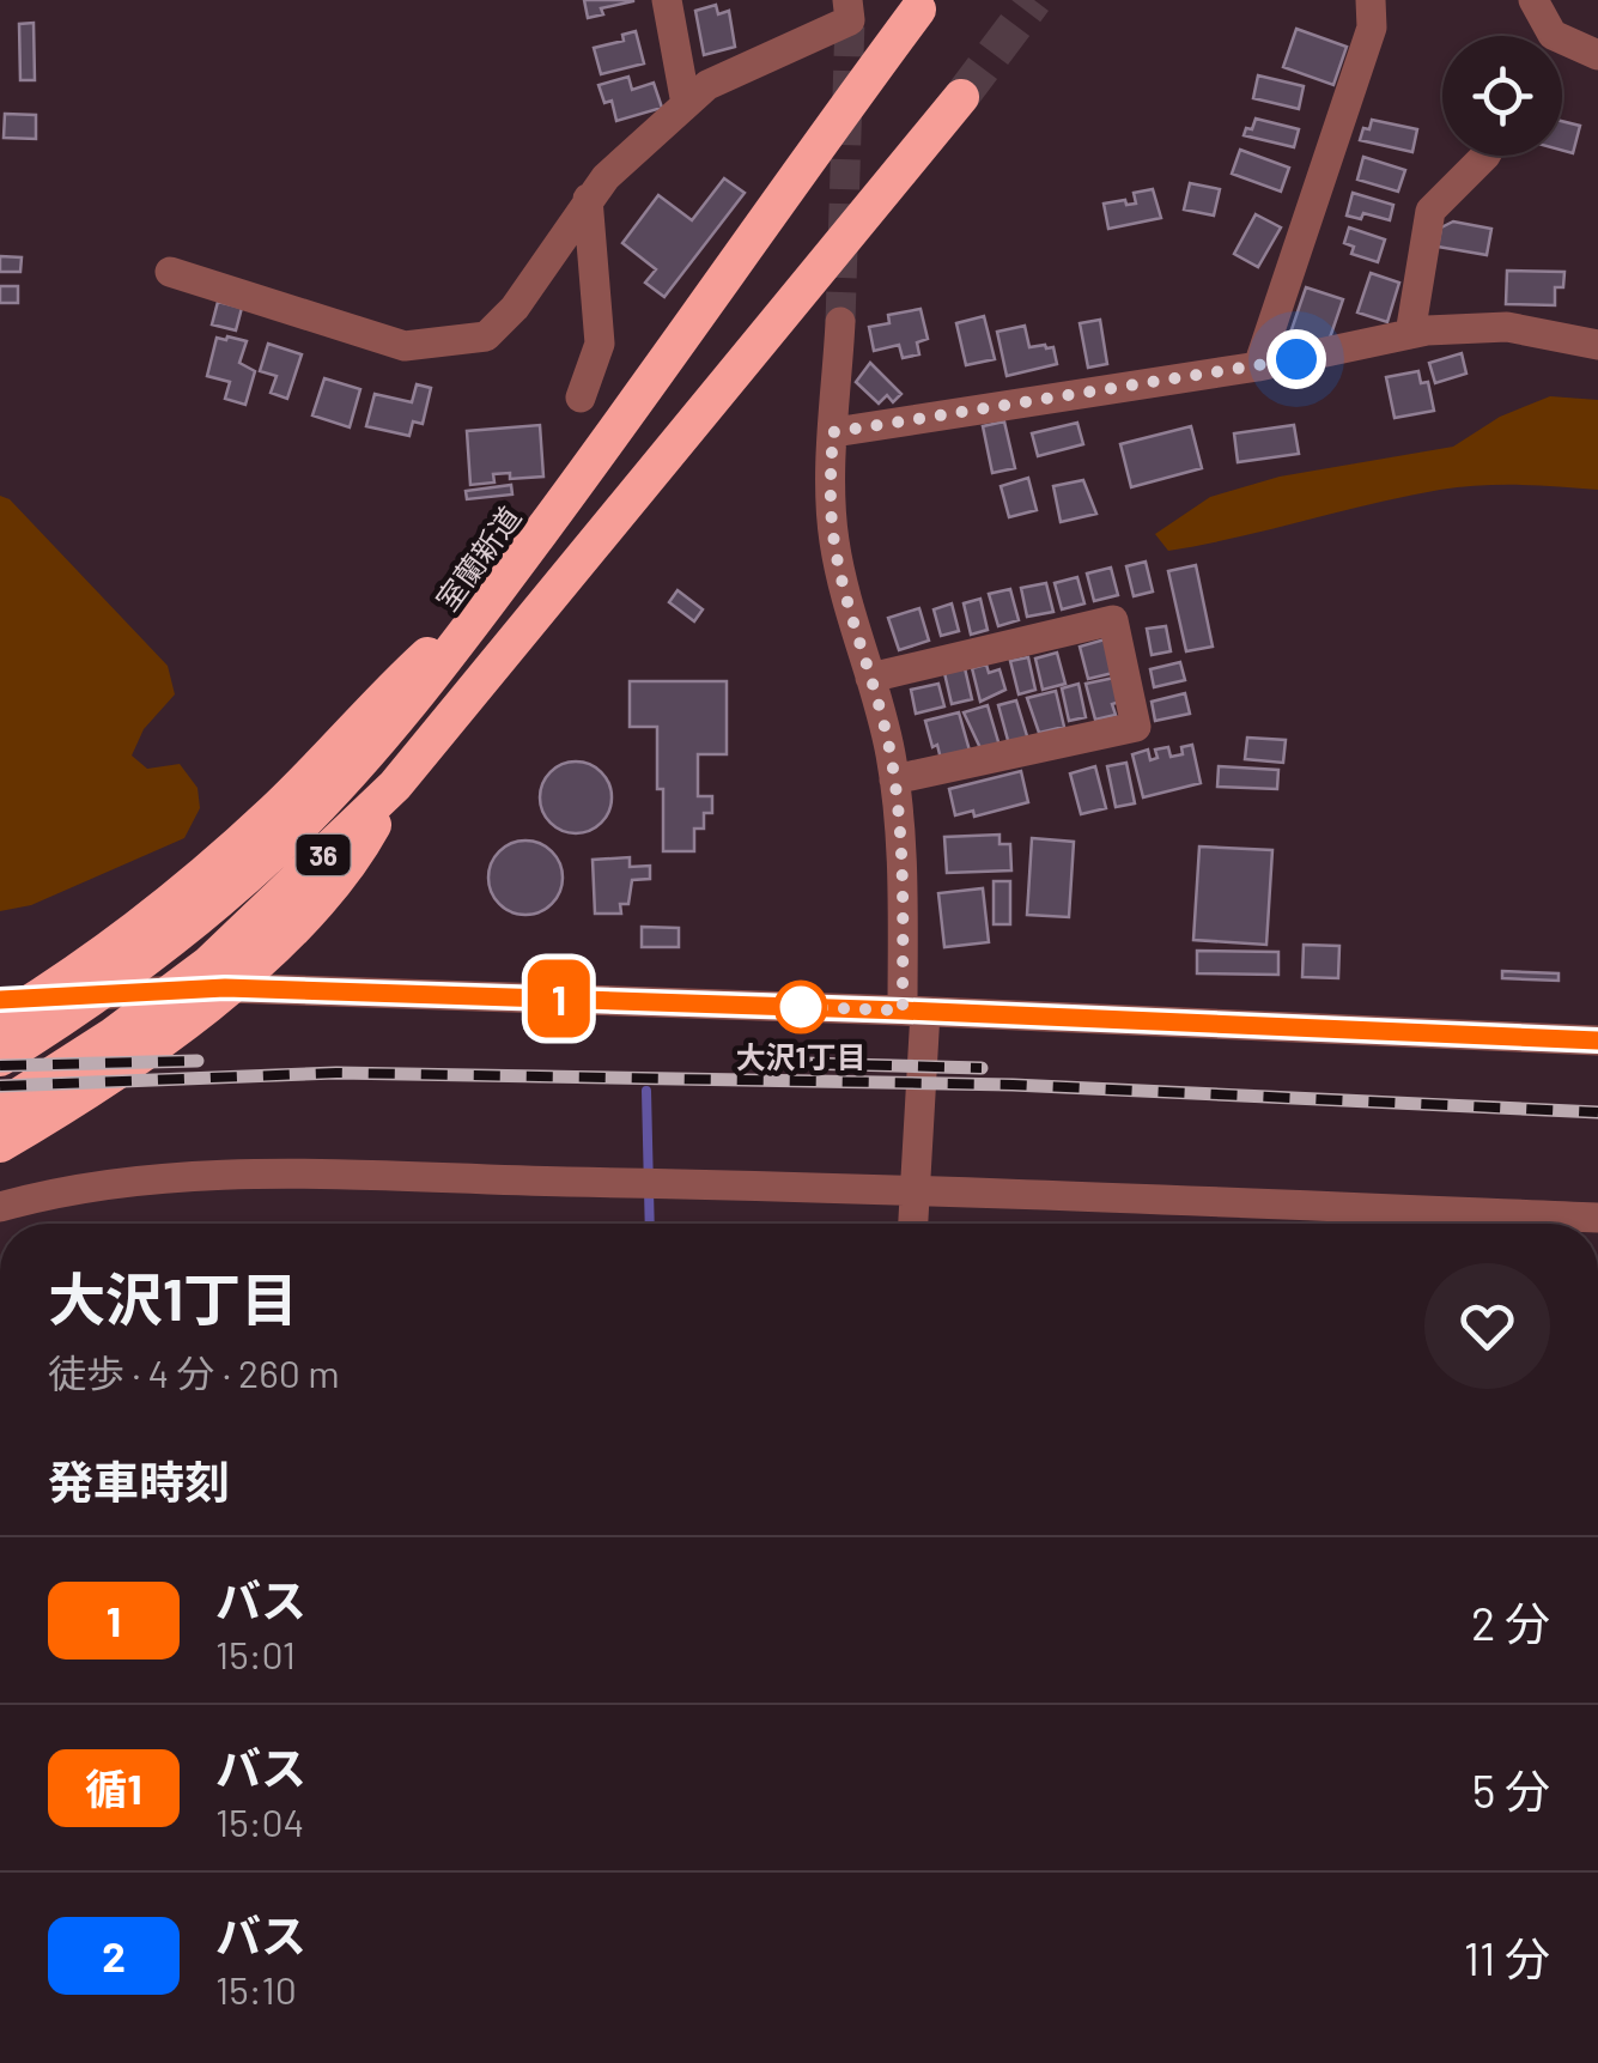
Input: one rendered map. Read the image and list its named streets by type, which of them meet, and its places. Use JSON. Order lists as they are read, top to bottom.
{
  "streets": {
    "highway": ["室蘭新道", "36"]
  },
  "places": ["大沢1丁目"],
  "lines": ["bus line 1"],
  "page": {
    "on_map": "1",
    "heading": [
      ["大沢1丁目", "徒歩 · 4 分 · 260 m"],
      "発車時刻"
    ],
    "list": [
      {
        "mark": "1",
        "name": "バス",
        "note": "15:01",
        "value": "2 分"
      },
      {
        "mark": "循1",
        "name": "バス",
        "note": "15:04",
        "value": "5 分"
      },
      {
        "mark": "2",
        "name": "バス",
        "note": "15:10",
        "value": "11 分"
      }
    ]
  }
}
